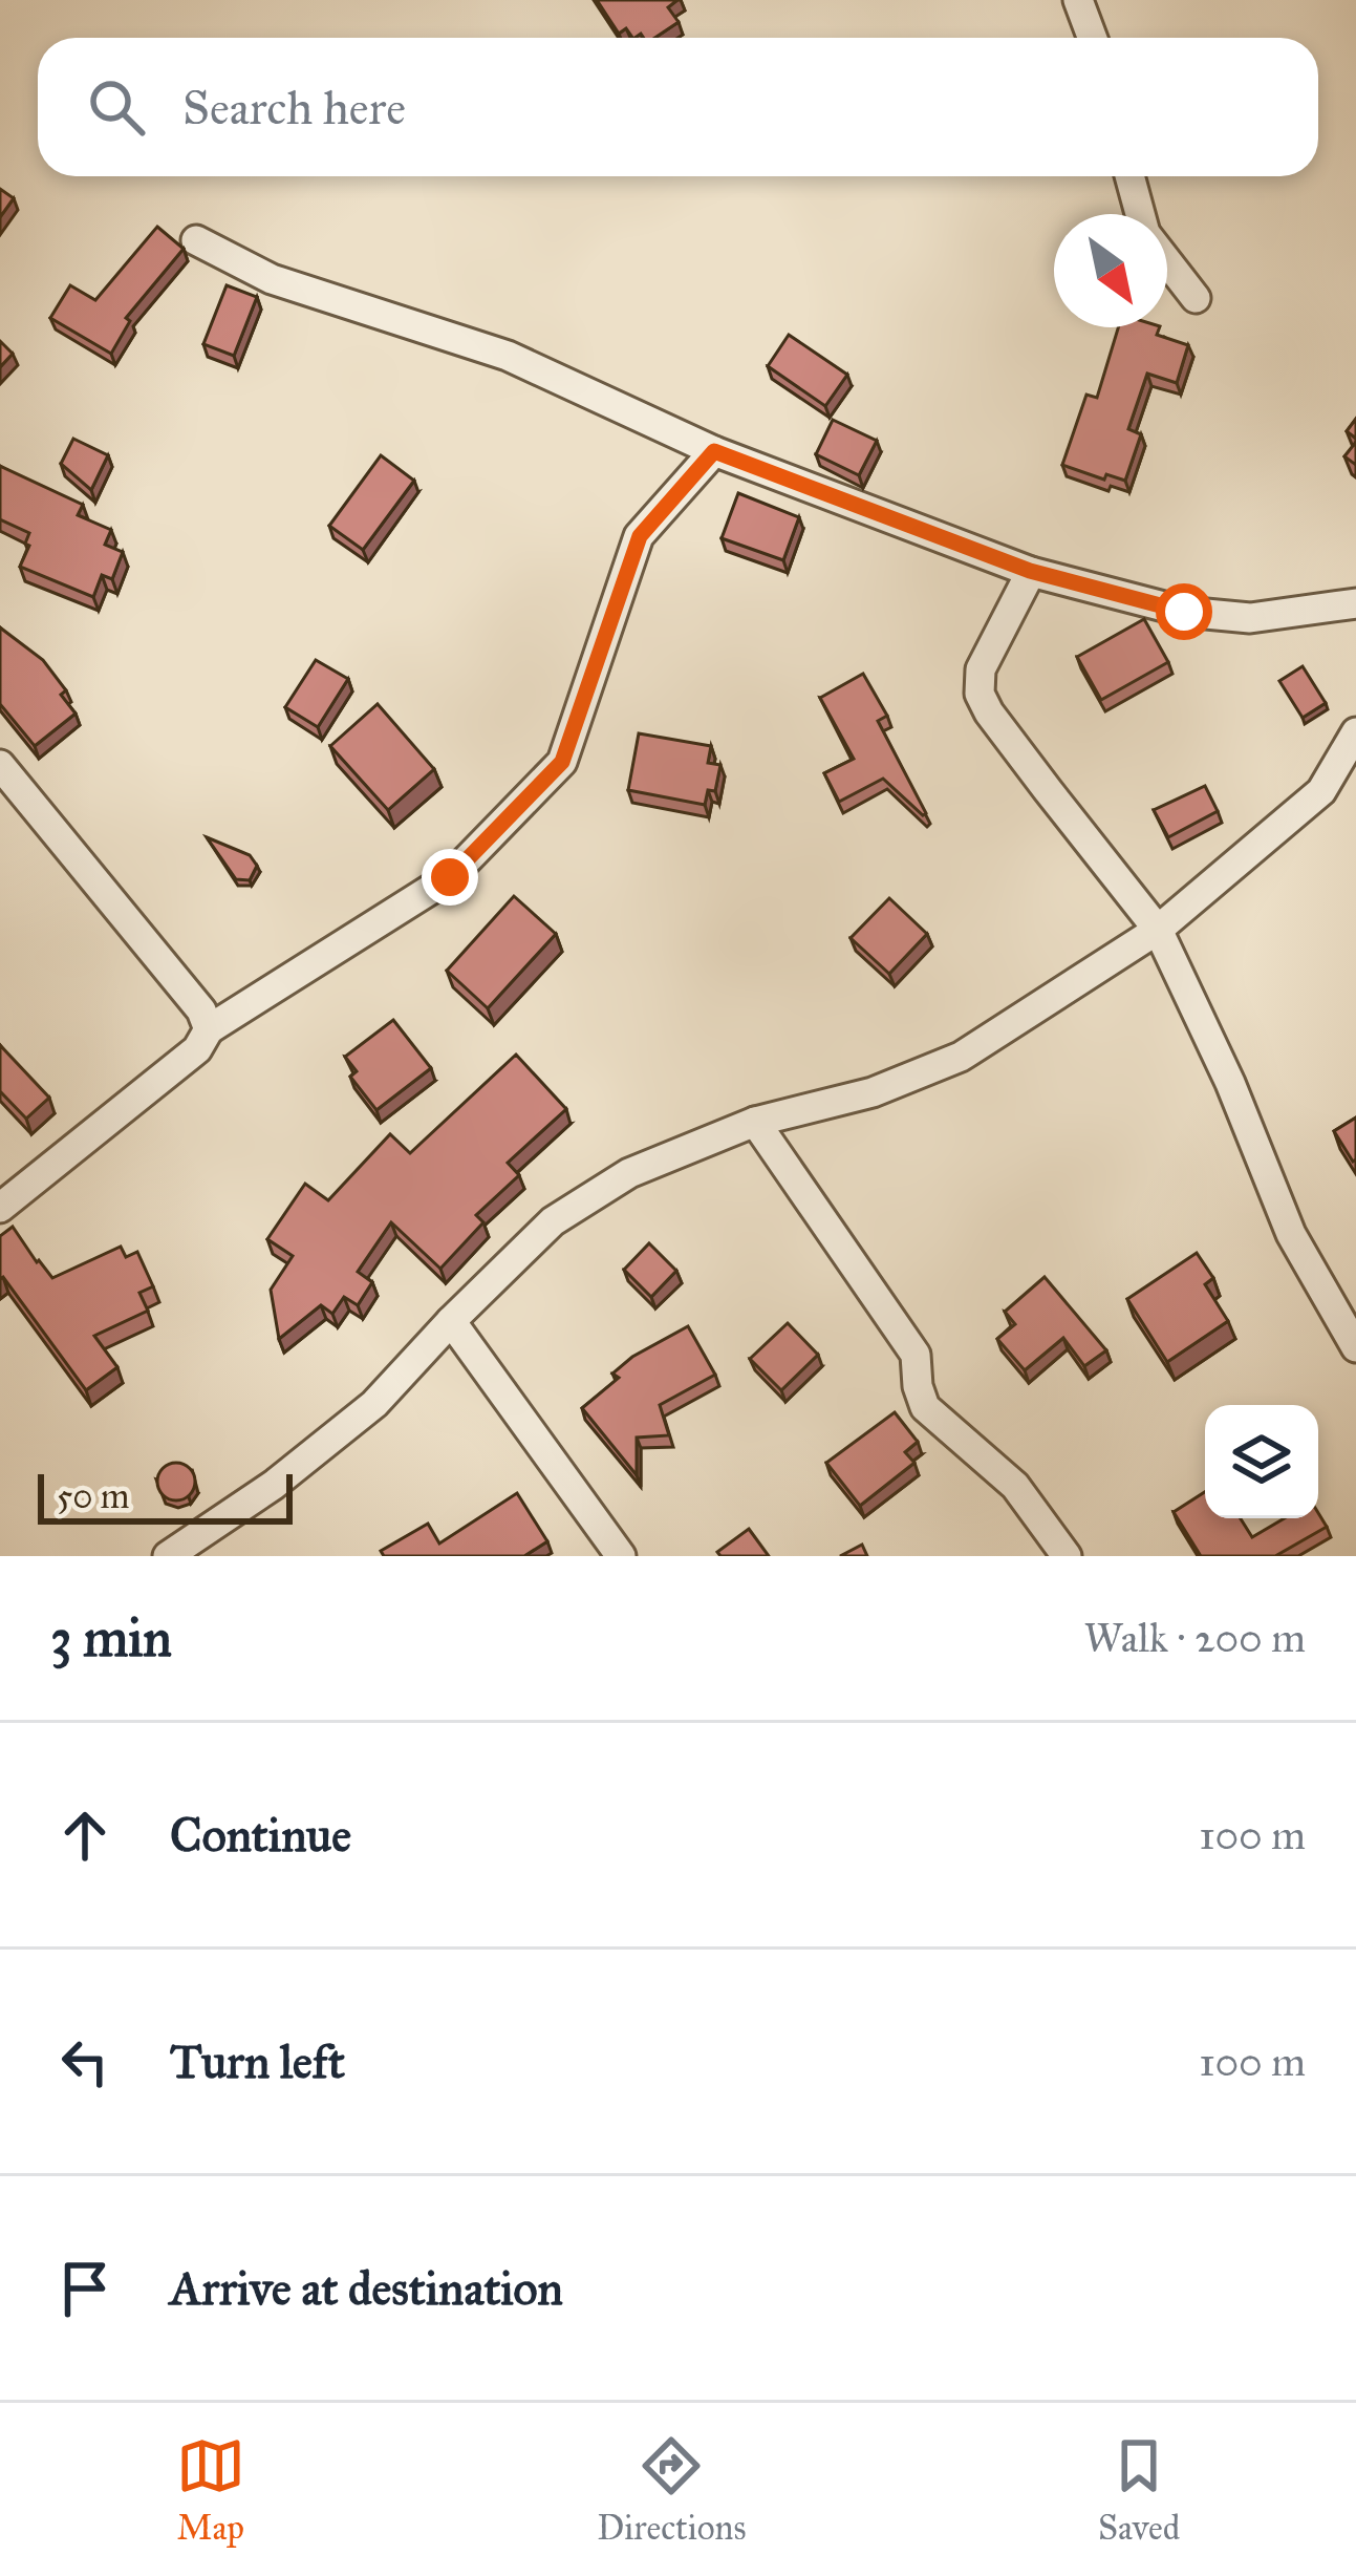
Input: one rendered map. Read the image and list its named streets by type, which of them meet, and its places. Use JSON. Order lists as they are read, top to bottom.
{
  "scale_bar": "50 m",
  "north": "bottom right",
  "page": {
    "search": "Search here",
    "scale": "50 m",
    "heading": ["3 min", "Walk · 200 m"],
    "list": [
      ["Continue", "100 m"],
      ["Turn left", "100 m"],
      "Arrive at destination"
    ],
    "nav": ["Map", "Directions", "Saved"]
  }
}
